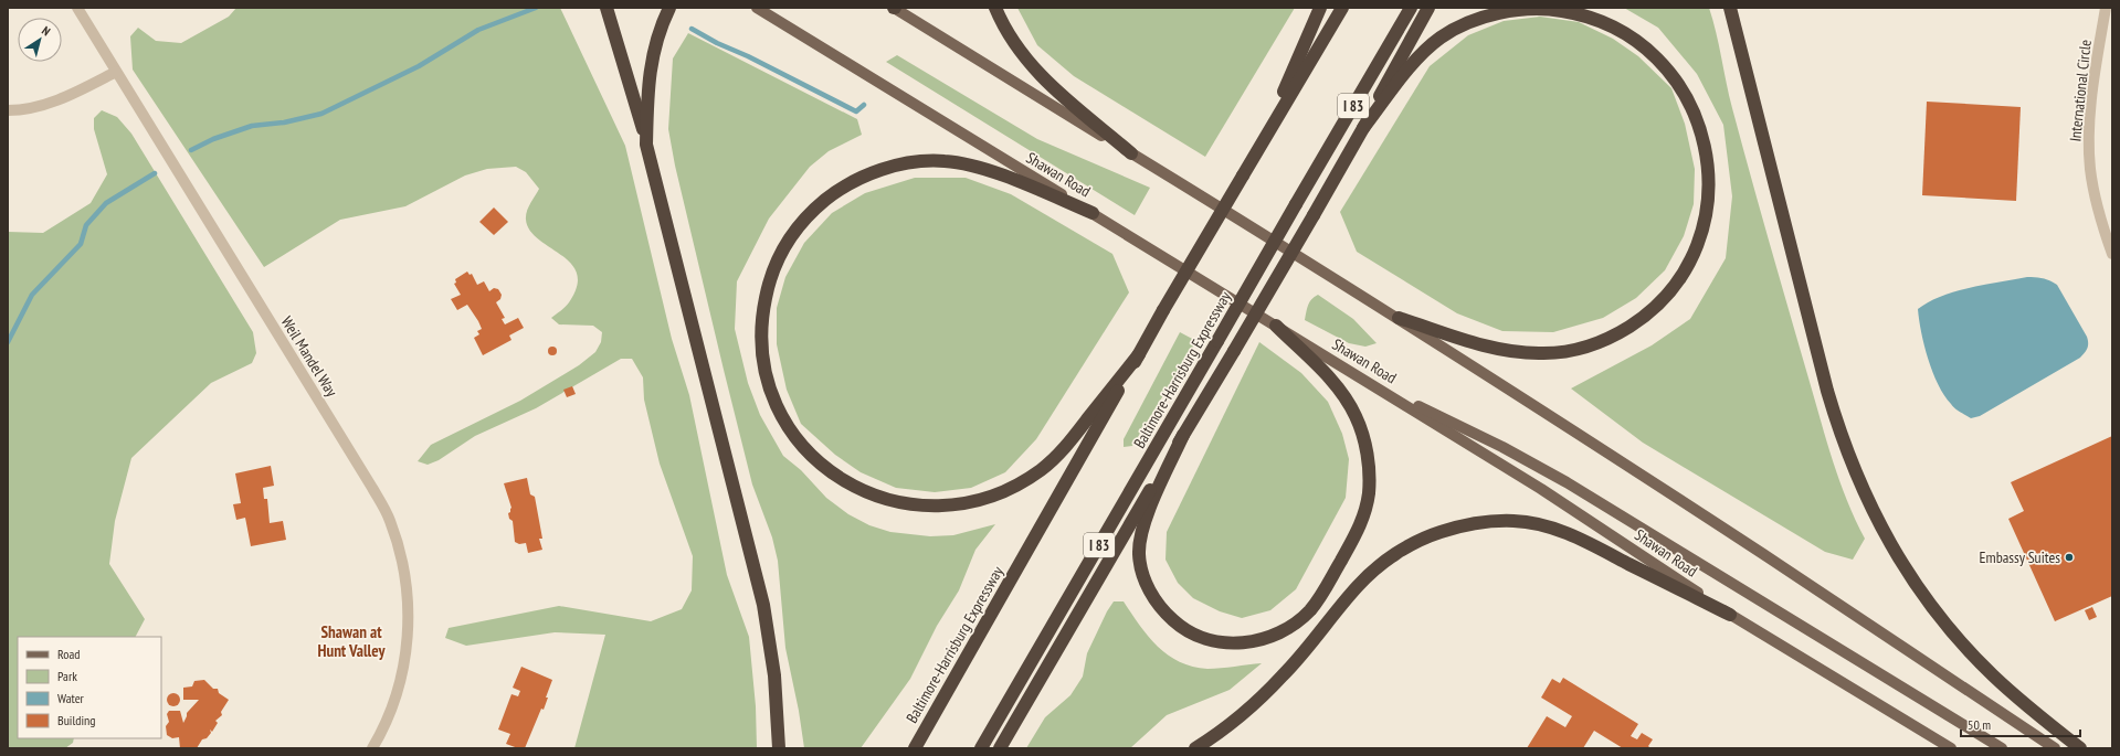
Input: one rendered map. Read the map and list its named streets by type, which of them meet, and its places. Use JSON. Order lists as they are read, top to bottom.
{
  "streets": {
    "highway": ["I 83", "Baltimore-Harrisburg Expressway"],
    "main road": ["Shawan Road"],
    "street": ["International Circle", "Weil Mandel Way"]
  },
  "districts": ["Shawan at Hunt Valley"],
  "places": ["Embassy Suites"],
  "legend": [
    "Road",
    "Park",
    "Water",
    "Building"
  ],
  "scale_bar": "50 m",
  "north": "top right"
}
